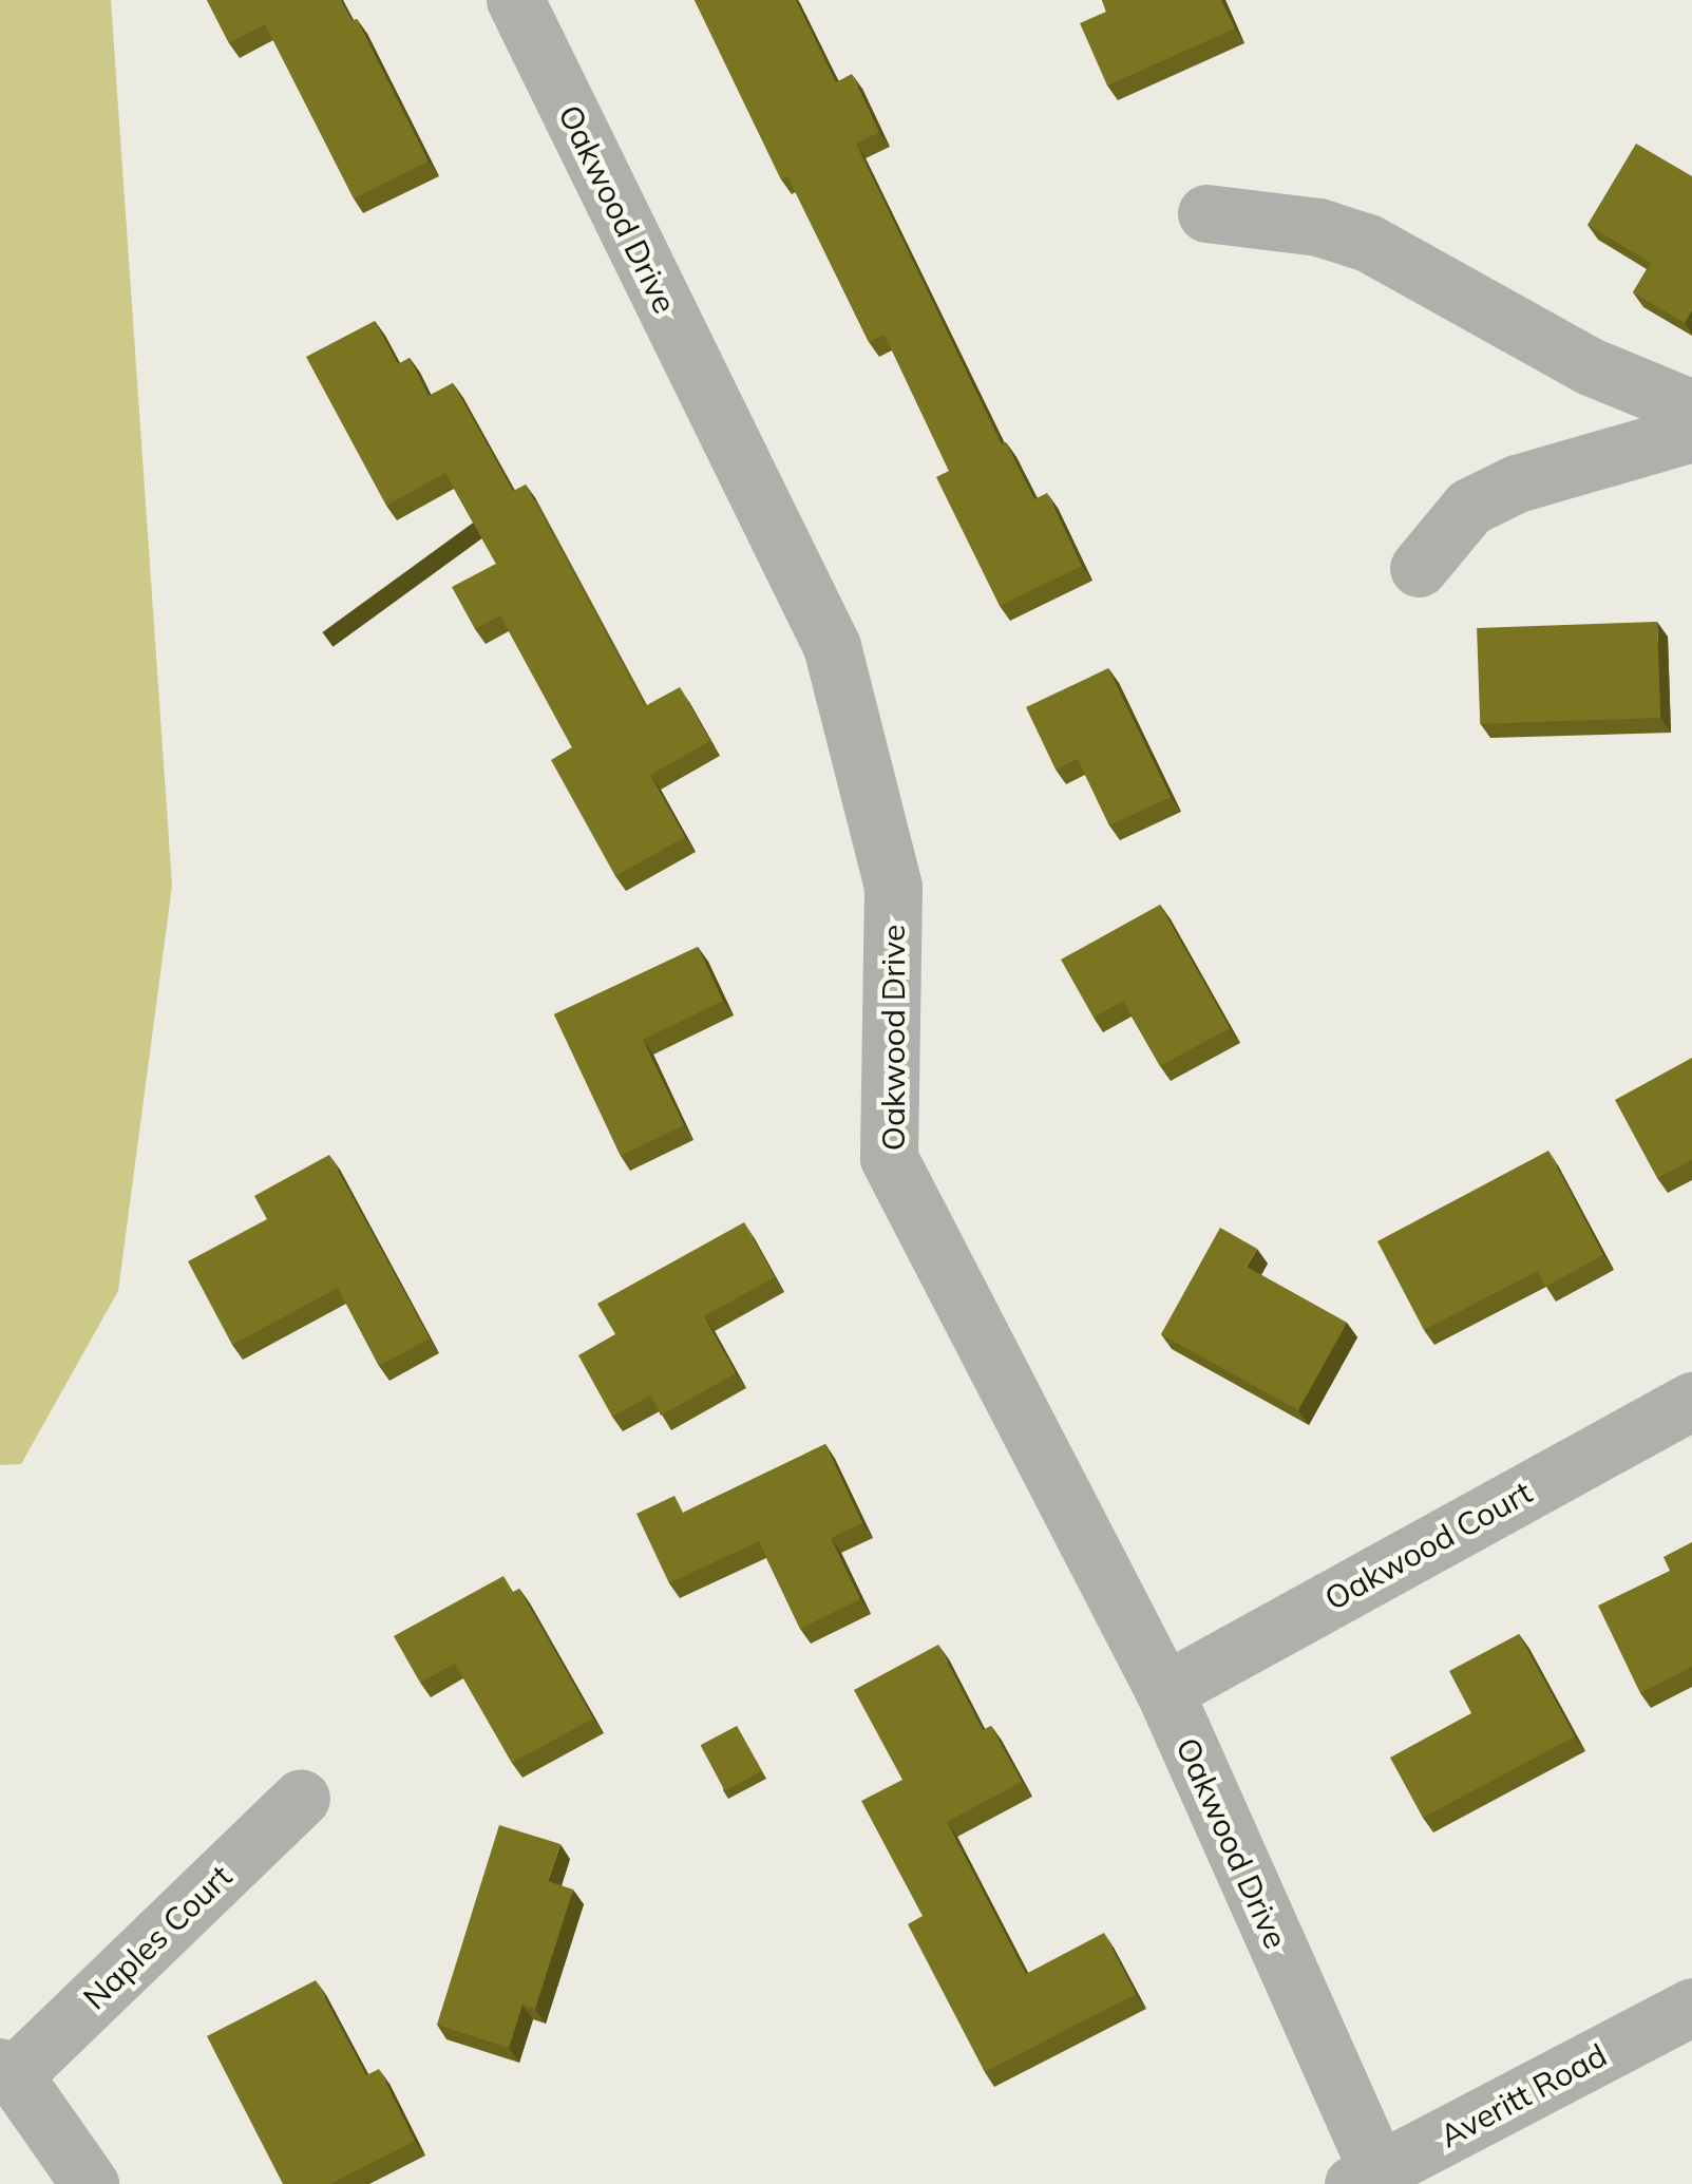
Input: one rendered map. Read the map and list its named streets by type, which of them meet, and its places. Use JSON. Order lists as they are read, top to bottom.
{
  "streets": {
    "street": [
      "Oakwood Drive",
      "Oakwood Court",
      "Naples Court",
      "Averitt Road"
    ]
  },
  "crossings": [
    ["Oakwood Drive", "Oakwood Court"],
    ["Oakwood Drive", "Averitt Road"]
  ]
}
